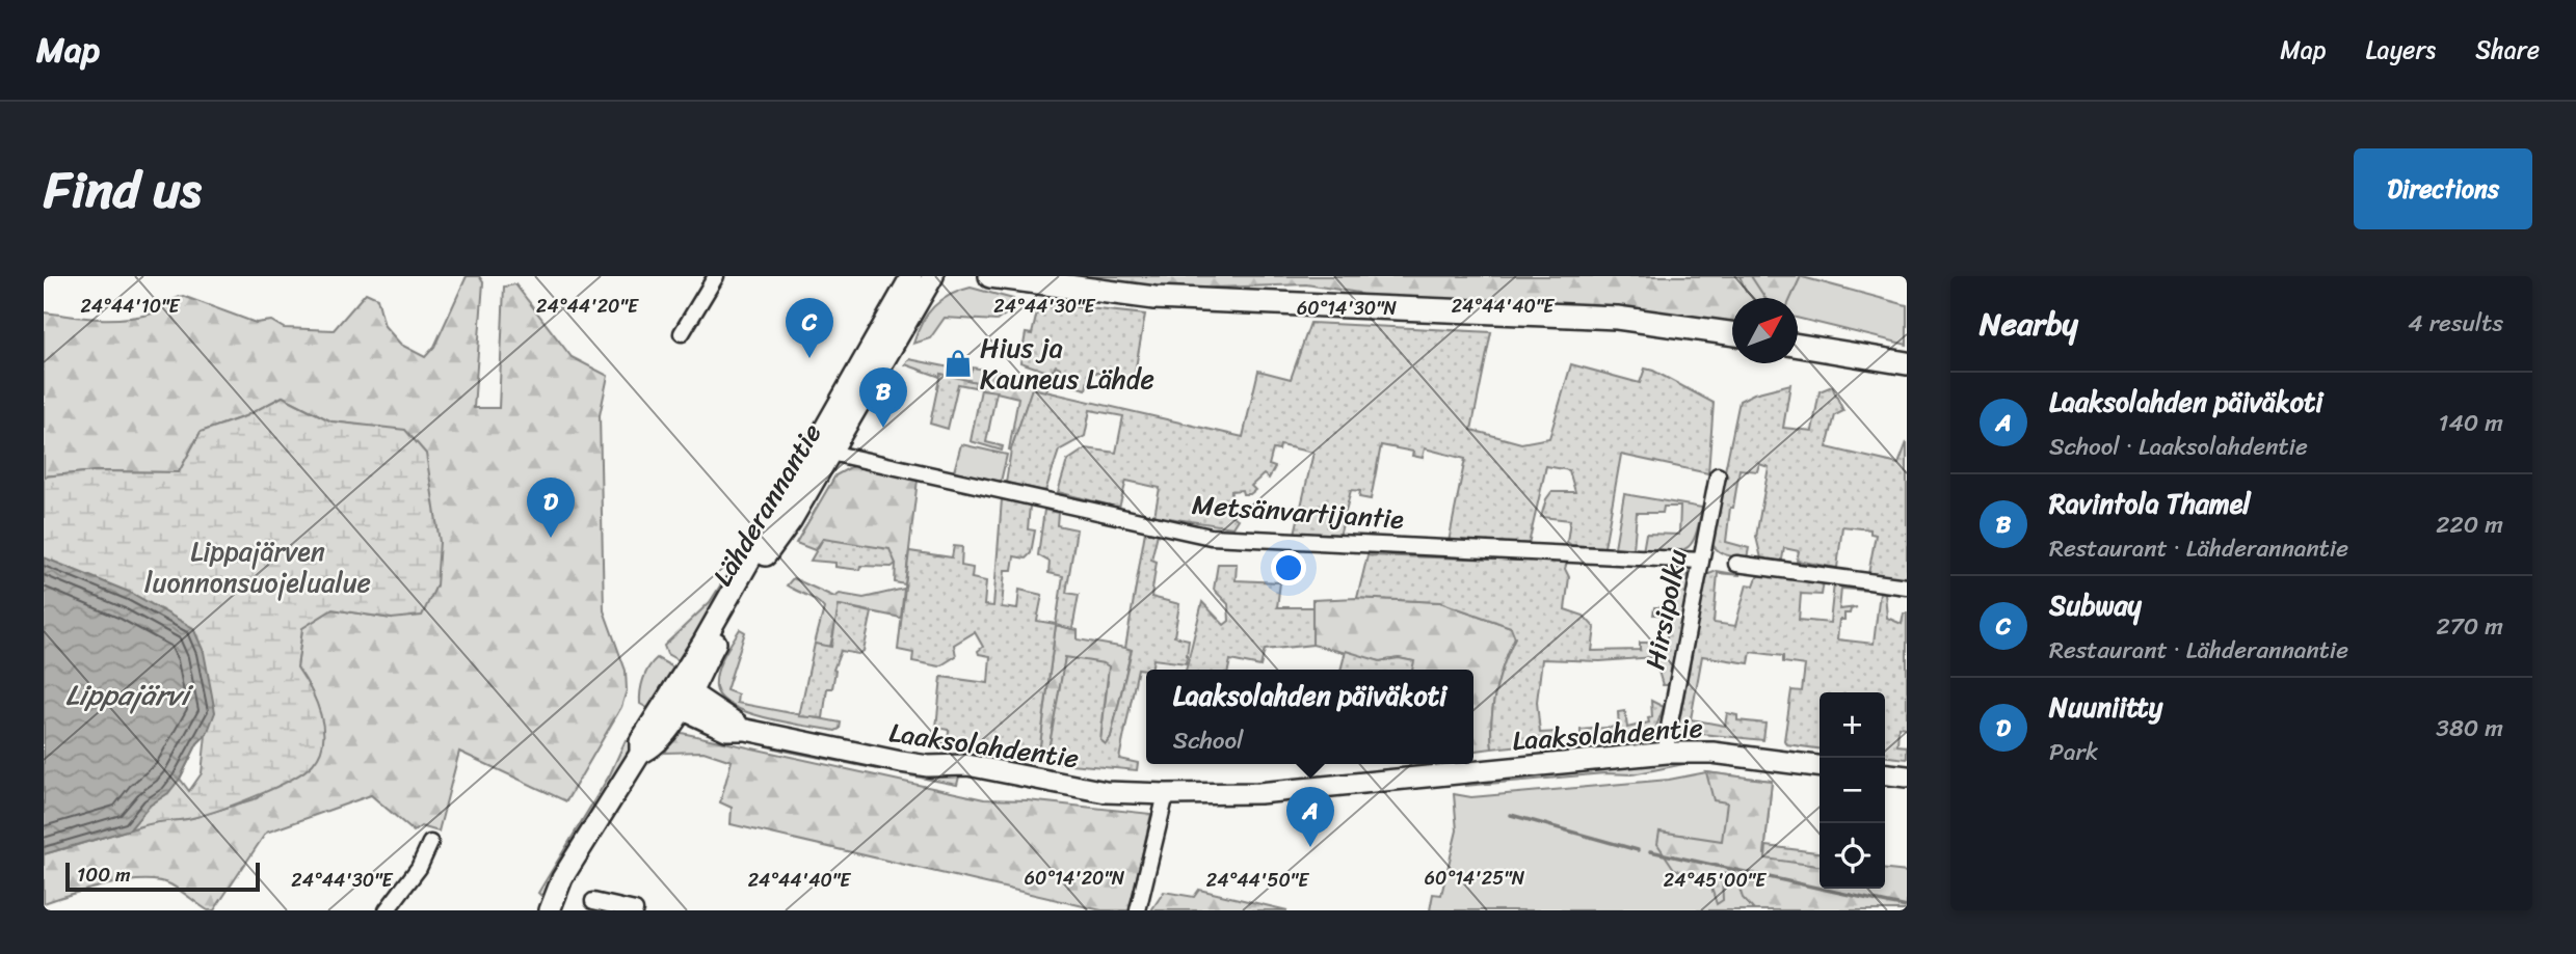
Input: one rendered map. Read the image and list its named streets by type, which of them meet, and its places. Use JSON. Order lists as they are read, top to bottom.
{
  "streets": {
    "street": [
      "Lähderannantie",
      "Metsänvartijantie",
      "Hirsipolku",
      "Laaksolahdentie"
    ]
  },
  "crossings": [
    ["Lähderannantie", "Metsänvartijantie"],
    ["Lähderannantie", "Laaksolahdentie"],
    ["Metsänvartijantie", "Hirsipolku"],
    ["Hirsipolku", "Laaksolahdentie"]
  ],
  "water": ["Lippajärvi"],
  "parks": ["Lippajärven luonnonsuojelualue"],
  "places": {
    "shop": ["Hius ja Kauneus Lähde"]
  },
  "scale_bar": "100 m",
  "north": "top right",
  "page": {
    "header": "Map",
    "nav": ["Map", "Layers", "Share"],
    "title": "Find us",
    "buttons": "Directions",
    "heading": ["Nearby", "4 results"],
    "pins": [
      "C",
      "B",
      "D",
      "A"
    ],
    "list": [
      {
        "mark": "A",
        "name": "Laaksolahden päiväkoti",
        "note": "School · Laaksolahdentie",
        "value": "140 m"
      },
      {
        "mark": "B",
        "name": "Ravintola Thamel",
        "note": "Restaurant · Lähderannantie",
        "value": "220 m"
      },
      {
        "mark": "C",
        "name": "Subway",
        "note": "Restaurant · Lähderannantie",
        "value": "270 m"
      },
      {
        "mark": "D",
        "name": "Nuuniitty",
        "note": "Park",
        "value": "380 m"
      }
    ],
    "popup": ["Laaksolahden päiväkoti", "School"],
    "map_buttons": ["+", "−"],
    "scale": "100 m"
  },
  "coordinates": [
    "24°44'10\"E",
    "24°44'20\"E",
    "24°44'30\"E",
    "24°44'40\"E",
    "60°14'30\"N",
    "60°14'20\"N",
    "60°14'25\"N",
    "24°44'50\"E",
    "24°45'00\"E"
  ]
}
